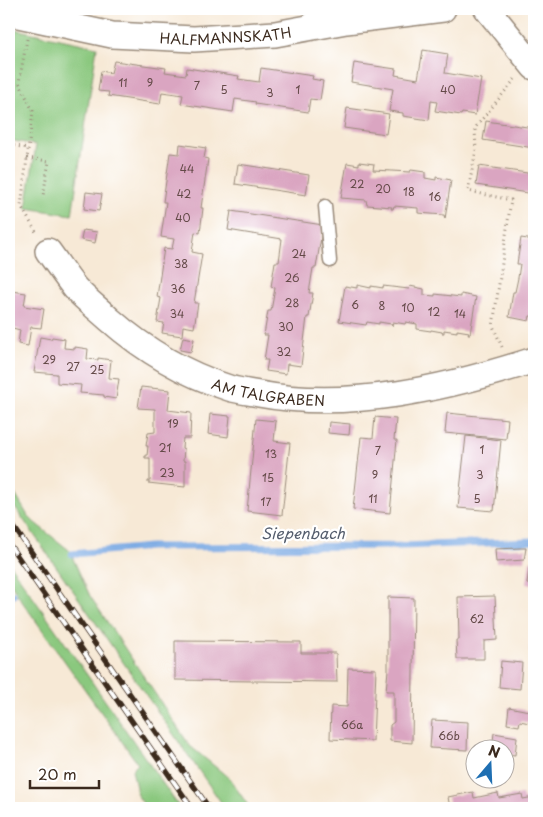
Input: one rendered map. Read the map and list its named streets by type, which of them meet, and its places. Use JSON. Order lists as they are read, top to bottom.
{
  "streets": {
    "street": ["HALFMANNSKATH", "AM TALGRABEN"]
  },
  "water": ["Siepenbach"],
  "house_numbers": [
    "11",
    "9",
    "7",
    "5",
    "1",
    "40",
    "3",
    "44",
    "22",
    "20",
    "18",
    "42",
    "16",
    "40",
    "24",
    "38",
    "26",
    "36",
    "28",
    "6",
    "8",
    "10",
    "12",
    "34",
    "14",
    "30",
    "32",
    "29",
    "27",
    "25",
    "19",
    "21",
    "1",
    "7",
    "13",
    "23",
    "9",
    "3",
    "15",
    "11",
    "5",
    "17",
    "62",
    "66a",
    "66b"
  ],
  "scale_bar": "20 m",
  "north": "top"
}
